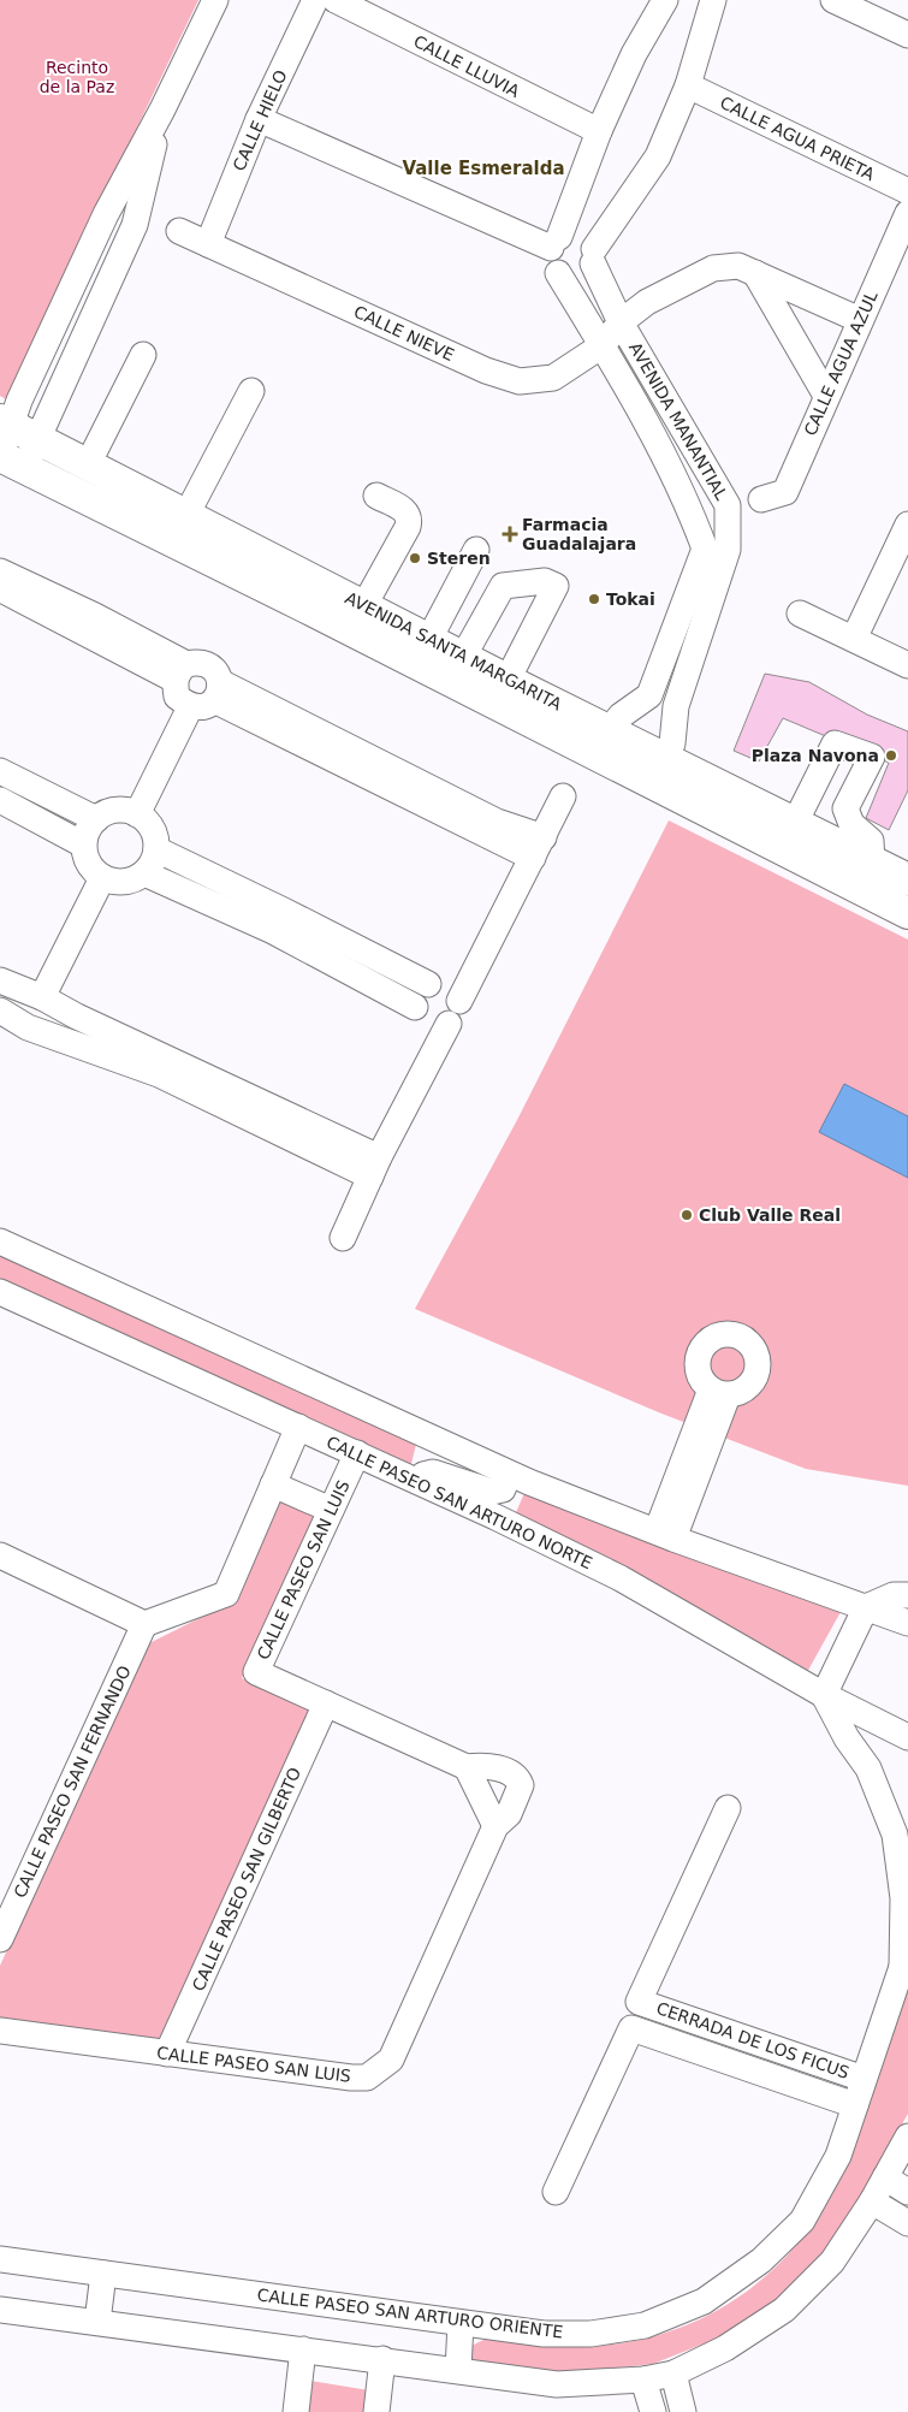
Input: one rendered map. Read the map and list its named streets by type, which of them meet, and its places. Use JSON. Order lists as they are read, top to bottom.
{
  "streets": {
    "main road": ["AVENIDA SANTA MARGARITA"],
    "street": [
      "CALLE LLUVIA",
      "CALLE HIELO",
      "CALLE AGUA PRIETA",
      "CALLE NIEVE",
      "CALLE AGUA AZUL",
      "AVENIDA MANANTIAL",
      "CALLE PASEO SAN ARTURO NORTE",
      "CALLE PASEO SAN LUIS",
      "CALLE PASEO SAN FERNANDO",
      "CALLE PASEO SAN GILBERTO",
      "CERRADA DE LOS FICUS",
      "CALLE PASEO SAN ARTURO ORIENTE"
    ]
  },
  "crossings": [
    ["CALLE HIELO", "CALLE NIEVE"],
    ["CALLE NIEVE", "CALLE AGUA AZUL"],
    ["CALLE NIEVE", "AVENIDA MANANTIAL"],
    ["AVENIDA MANANTIAL", "AVENIDA SANTA MARGARITA"],
    ["CALLE PASEO SAN ARTURO NORTE", "CALLE PASEO SAN LUIS"],
    ["CALLE PASEO SAN ARTURO NORTE", "CALLE PASEO SAN ARTURO ORIENTE"],
    ["CALLE PASEO SAN LUIS", "CALLE PASEO SAN GILBERTO"],
    ["CERRADA DE LOS FICUS", "CALLE PASEO SAN ARTURO ORIENTE"]
  ],
  "districts": ["Valle Esmeralda"],
  "parks": ["Recinto de la Paz"],
  "places": {
    "health": ["Farmacia Guadalajara"],
    "other": [
      "Steren",
      "Tokai",
      "Plaza Navona",
      "Club Valle Real"
    ]
  }
}
